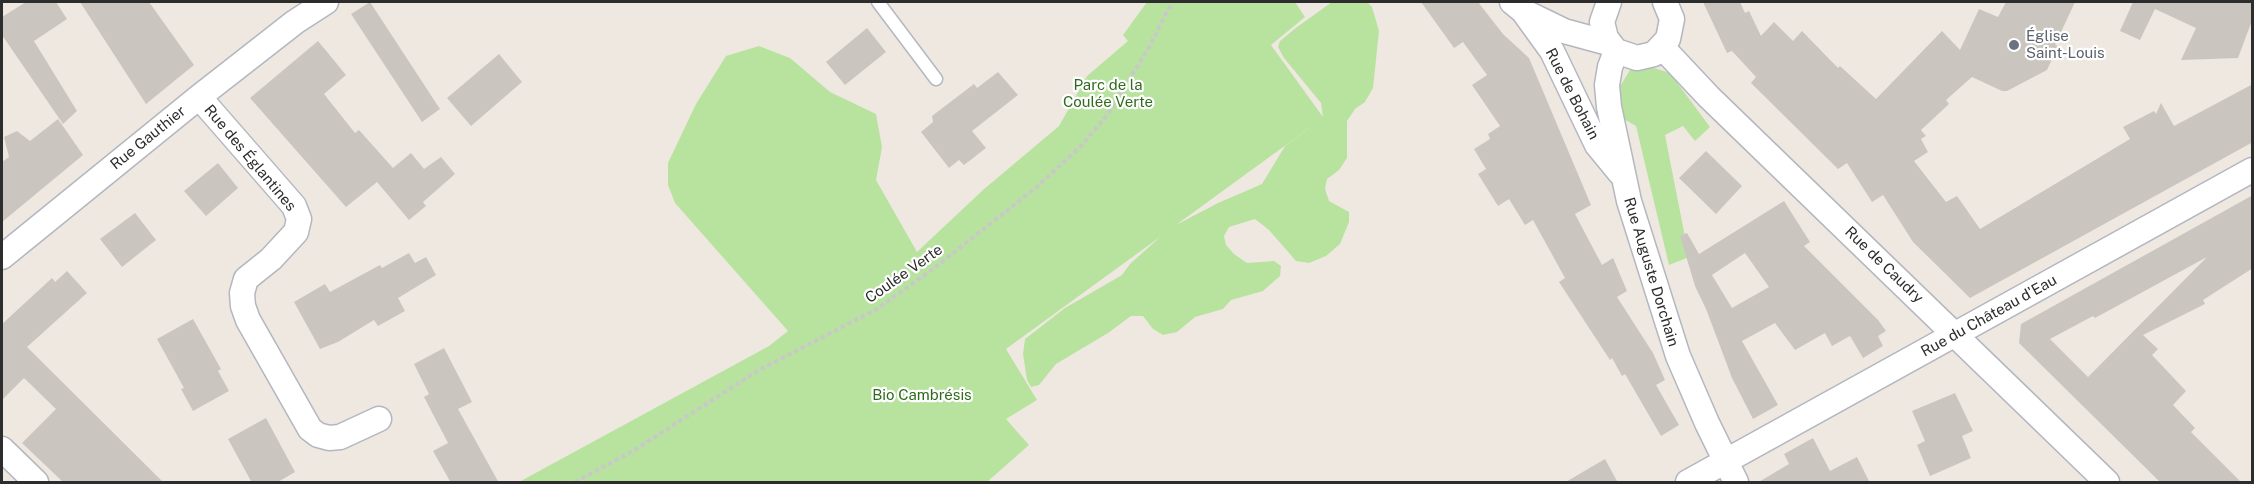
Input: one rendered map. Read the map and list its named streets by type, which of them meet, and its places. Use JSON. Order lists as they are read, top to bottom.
{
  "streets": {
    "street": [
      "Rue de Bohain",
      "Rue Gauthier",
      "Rue des Églantines",
      "Rue de Caudry",
      "Rue Auguste Dorchain",
      "Rue du Château d'Eau"
    ],
    "path": ["Coulée Verte"]
  },
  "crossings": [
    ["Rue de Bohain", "Rue de Caudry"],
    ["Rue de Bohain", "Rue Auguste Dorchain"],
    ["Rue Gauthier", "Rue des Églantines"],
    ["Rue de Caudry", "Rue du Château d'Eau"],
    ["Rue Auguste Dorchain", "Rue du Château d'Eau"]
  ],
  "parks": ["Parc de la Coulée Verte", "Bio Cambrésis"],
  "places": ["Église Saint-Louis"]
}
